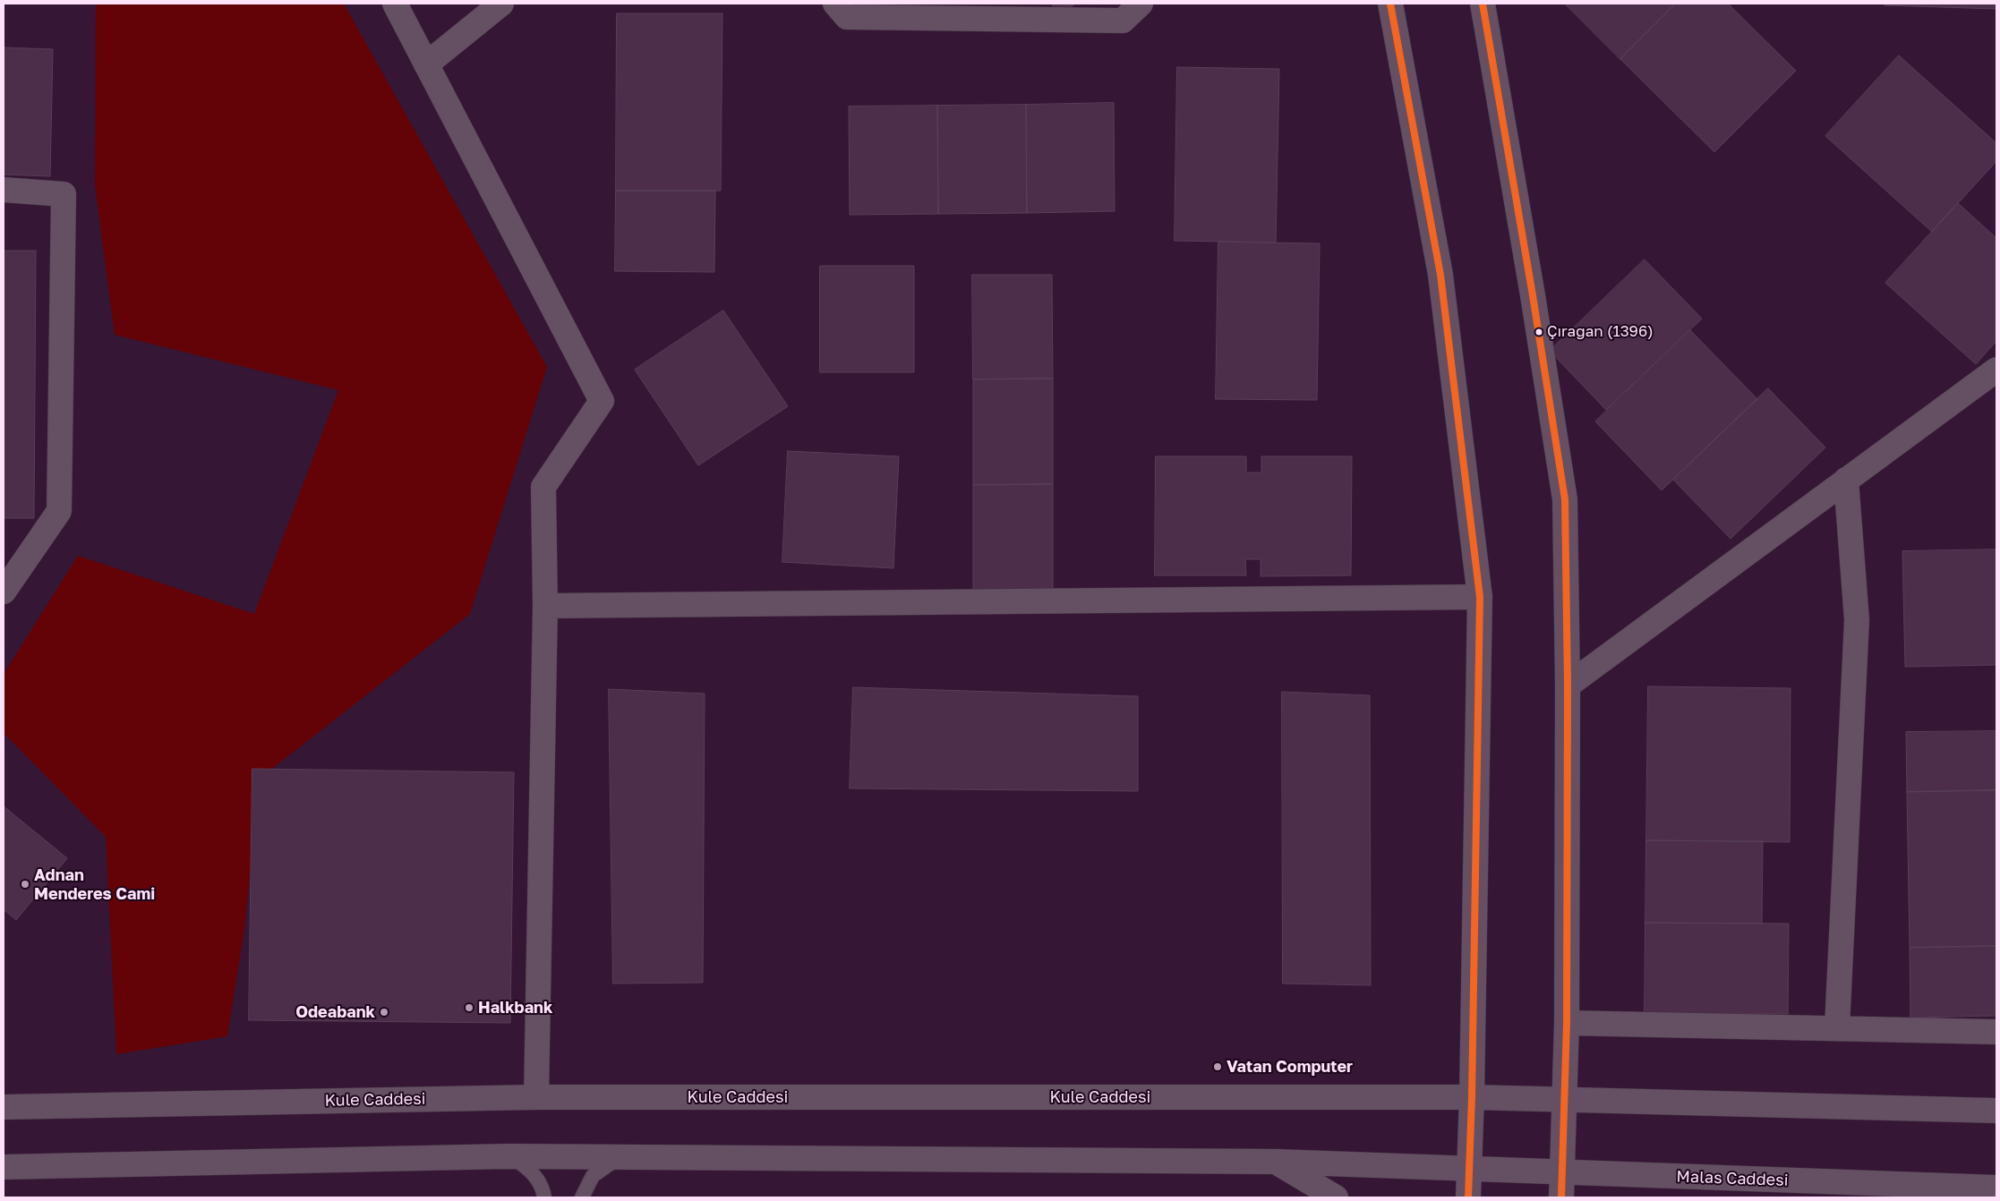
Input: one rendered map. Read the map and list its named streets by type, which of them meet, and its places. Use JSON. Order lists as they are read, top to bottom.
{
  "streets": {
    "street": ["Kule Caddesi", "Malas Caddesi"]
  },
  "places": [
    "Çırağan (1396)",
    "Adnan Menderes Cami",
    "Halkbank",
    "Odeabank",
    "Vatan Computer"
  ]
}
